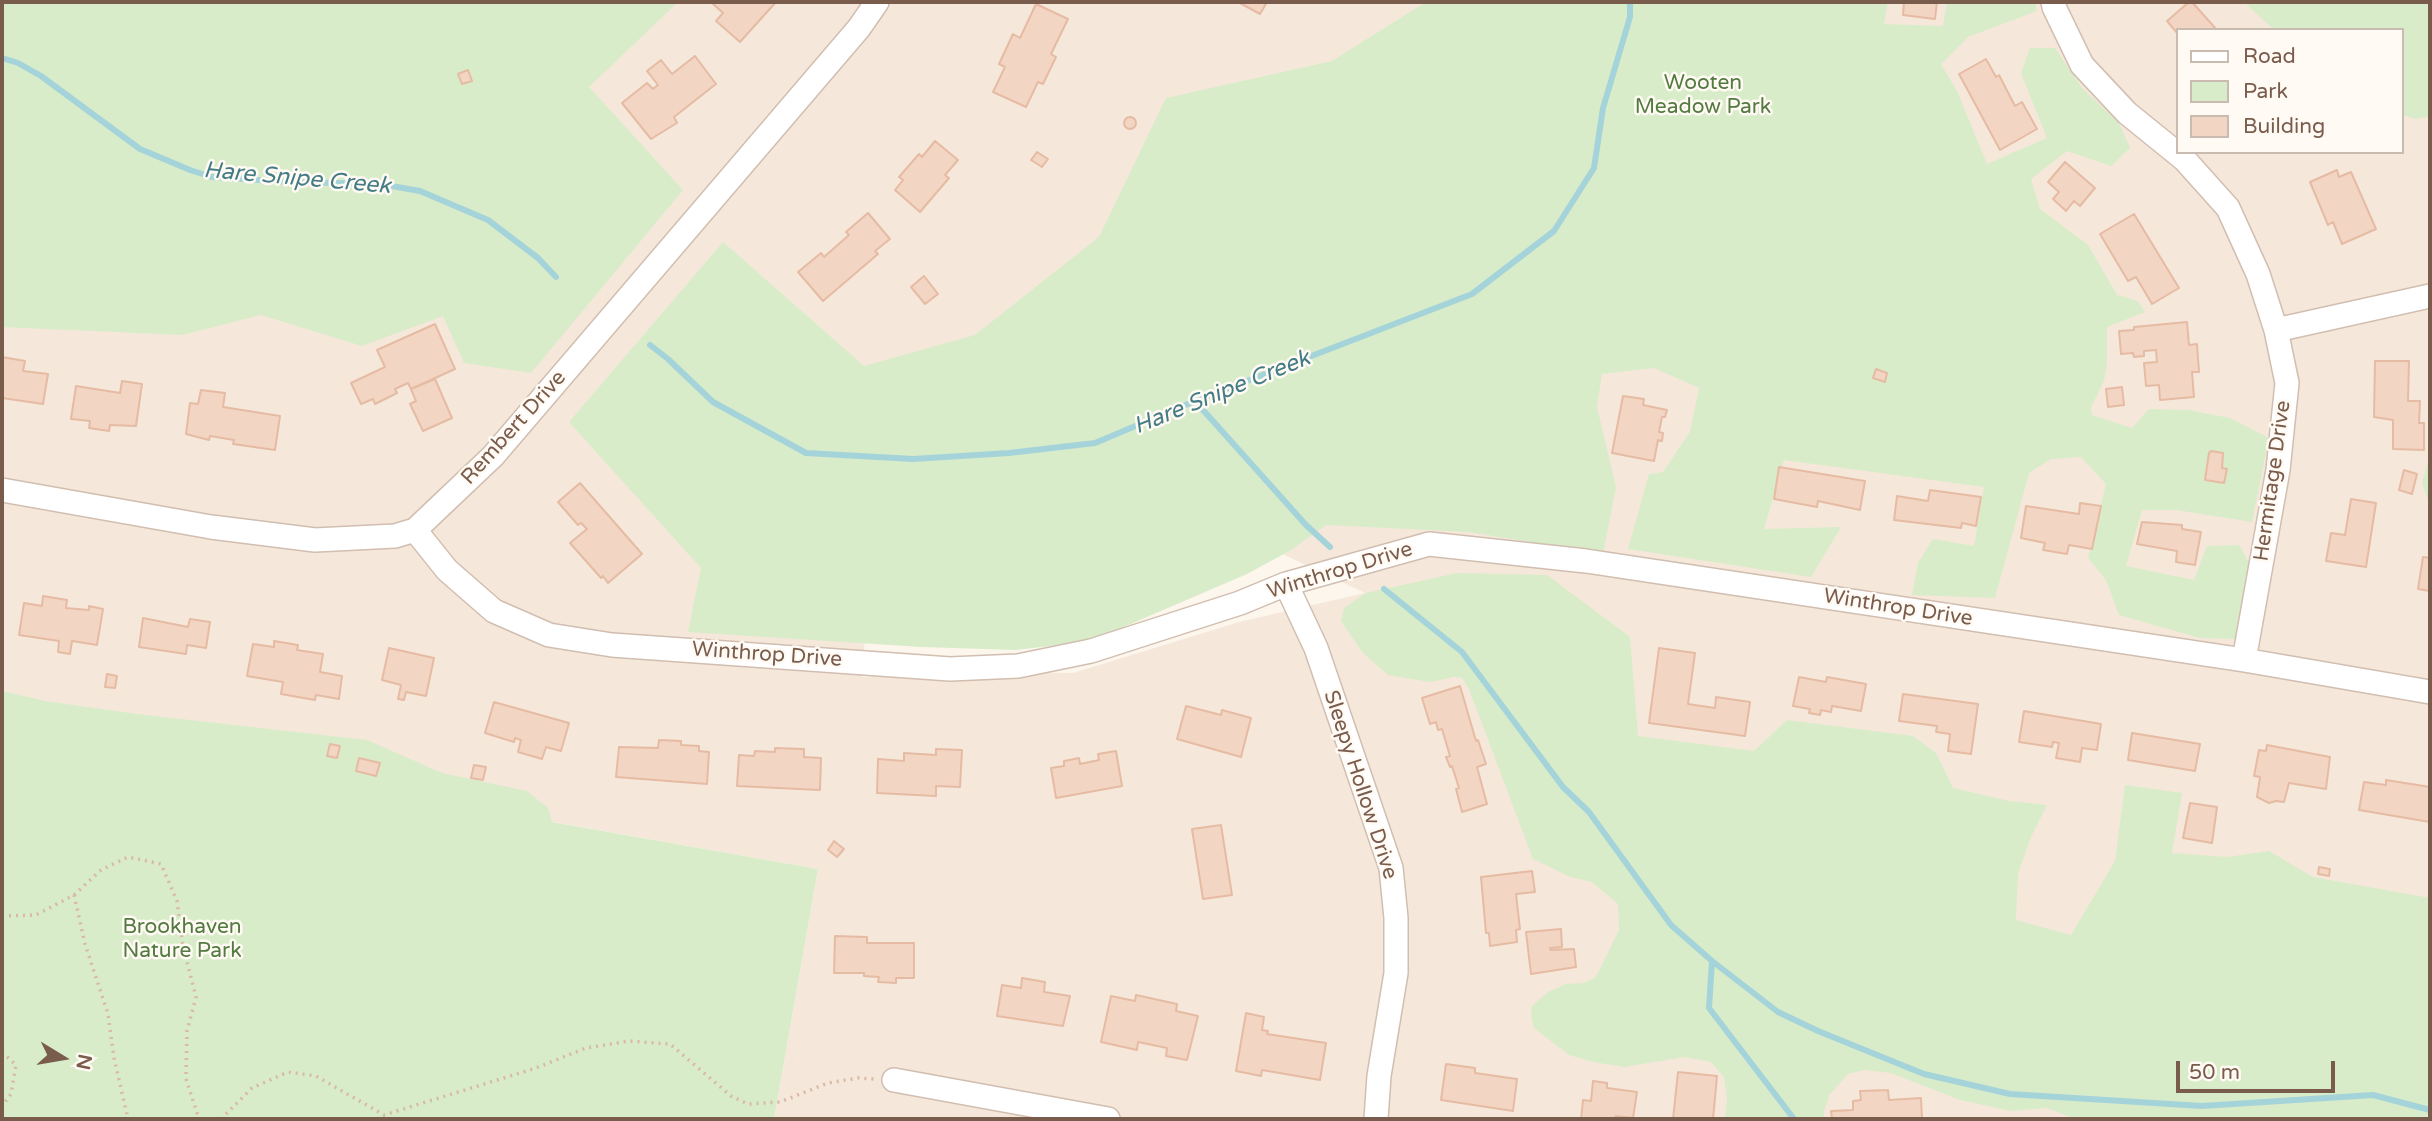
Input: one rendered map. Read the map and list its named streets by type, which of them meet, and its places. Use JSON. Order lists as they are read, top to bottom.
{
  "streets": {
    "street": [
      "Rembert Drive",
      "Hermitage Drive",
      "Winthrop Drive",
      "Sleepy Hollow Drive"
    ]
  },
  "crossings": [
    ["Rembert Drive", "Winthrop Drive"],
    ["Hermitage Drive", "Winthrop Drive"],
    ["Winthrop Drive", "Sleepy Hollow Drive"]
  ],
  "water": ["Hare Snipe Creek"],
  "parks": ["Wooten Meadow Park", "Brookhaven Nature Park"],
  "legend": ["Road", "Park", "Building"],
  "scale_bar": "50 m",
  "north": "right"
}
